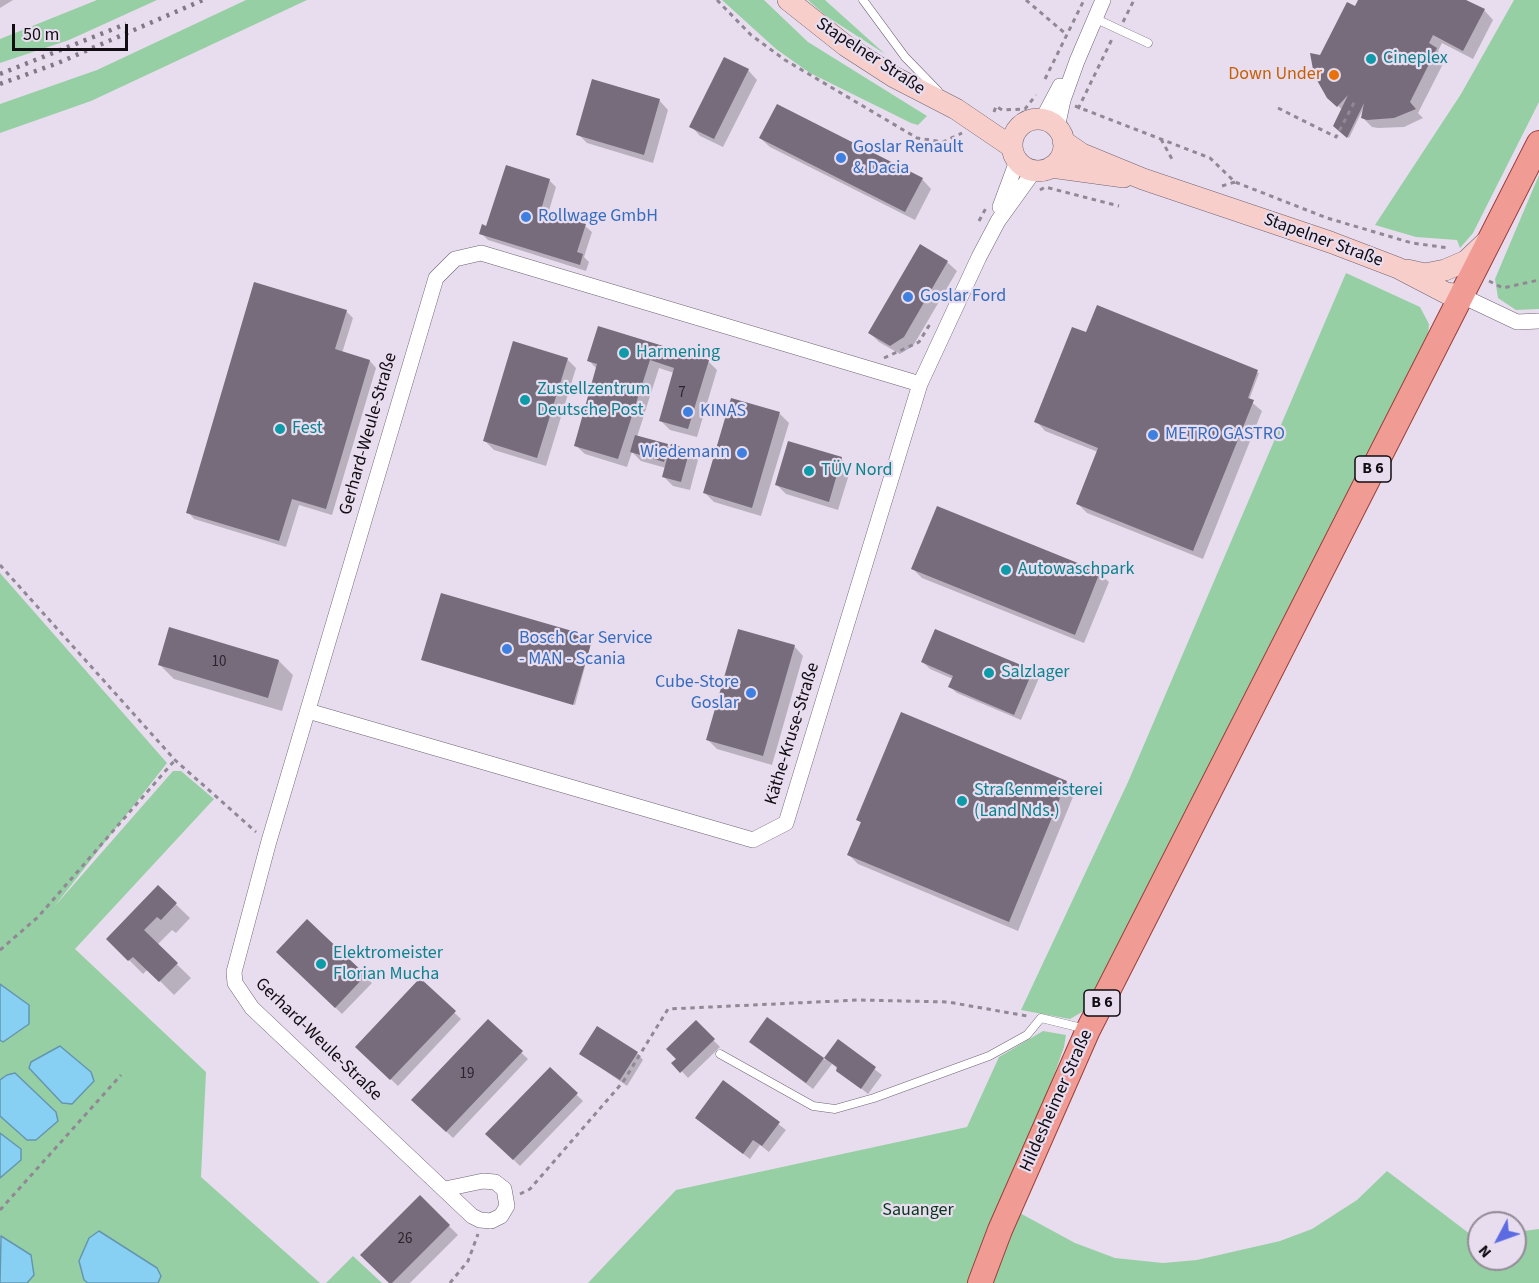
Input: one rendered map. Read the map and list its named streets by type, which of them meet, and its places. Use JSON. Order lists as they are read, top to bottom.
{
  "streets": {
    "main road": ["B 6", "Hildesheimer Straße"],
    "street": ["Stapelner Straße", "Gerhard-Weule-Straße", "Käthe-Kruse-Straße"]
  },
  "crossings": [
    ["Stapelner Straße", "B 6"],
    ["Stapelner Straße", "Hildesheimer Straße"],
    ["Gerhard-Weule-Straße", "Käthe-Kruse-Straße"],
    ["B 6", "Hildesheimer Straße"]
  ],
  "parks": ["Sauanger"],
  "places": [
    "Cineplex",
    "Down Under",
    "Goslar Renault & Dacia",
    "Rollwage GmbH",
    "Goslar Ford",
    "Harmening",
    "Zustellzentrum Deutsche Post",
    "KINAS",
    "Fest",
    "METRO GASTRO",
    "Wiedemann",
    "TÜV Nord",
    "Autowaschpark",
    "Bosch Car Service - MAN - Scania",
    "Salzlager",
    "Cube-Store Goslar",
    "Straßenmeisterei (Land Nds.)",
    "Elektromeister Florian Mucha"
  ],
  "house_numbers": [
    "7",
    "10",
    "19",
    "26"
  ],
  "scale_bar": "50 m",
  "north": "bottom left"
}
